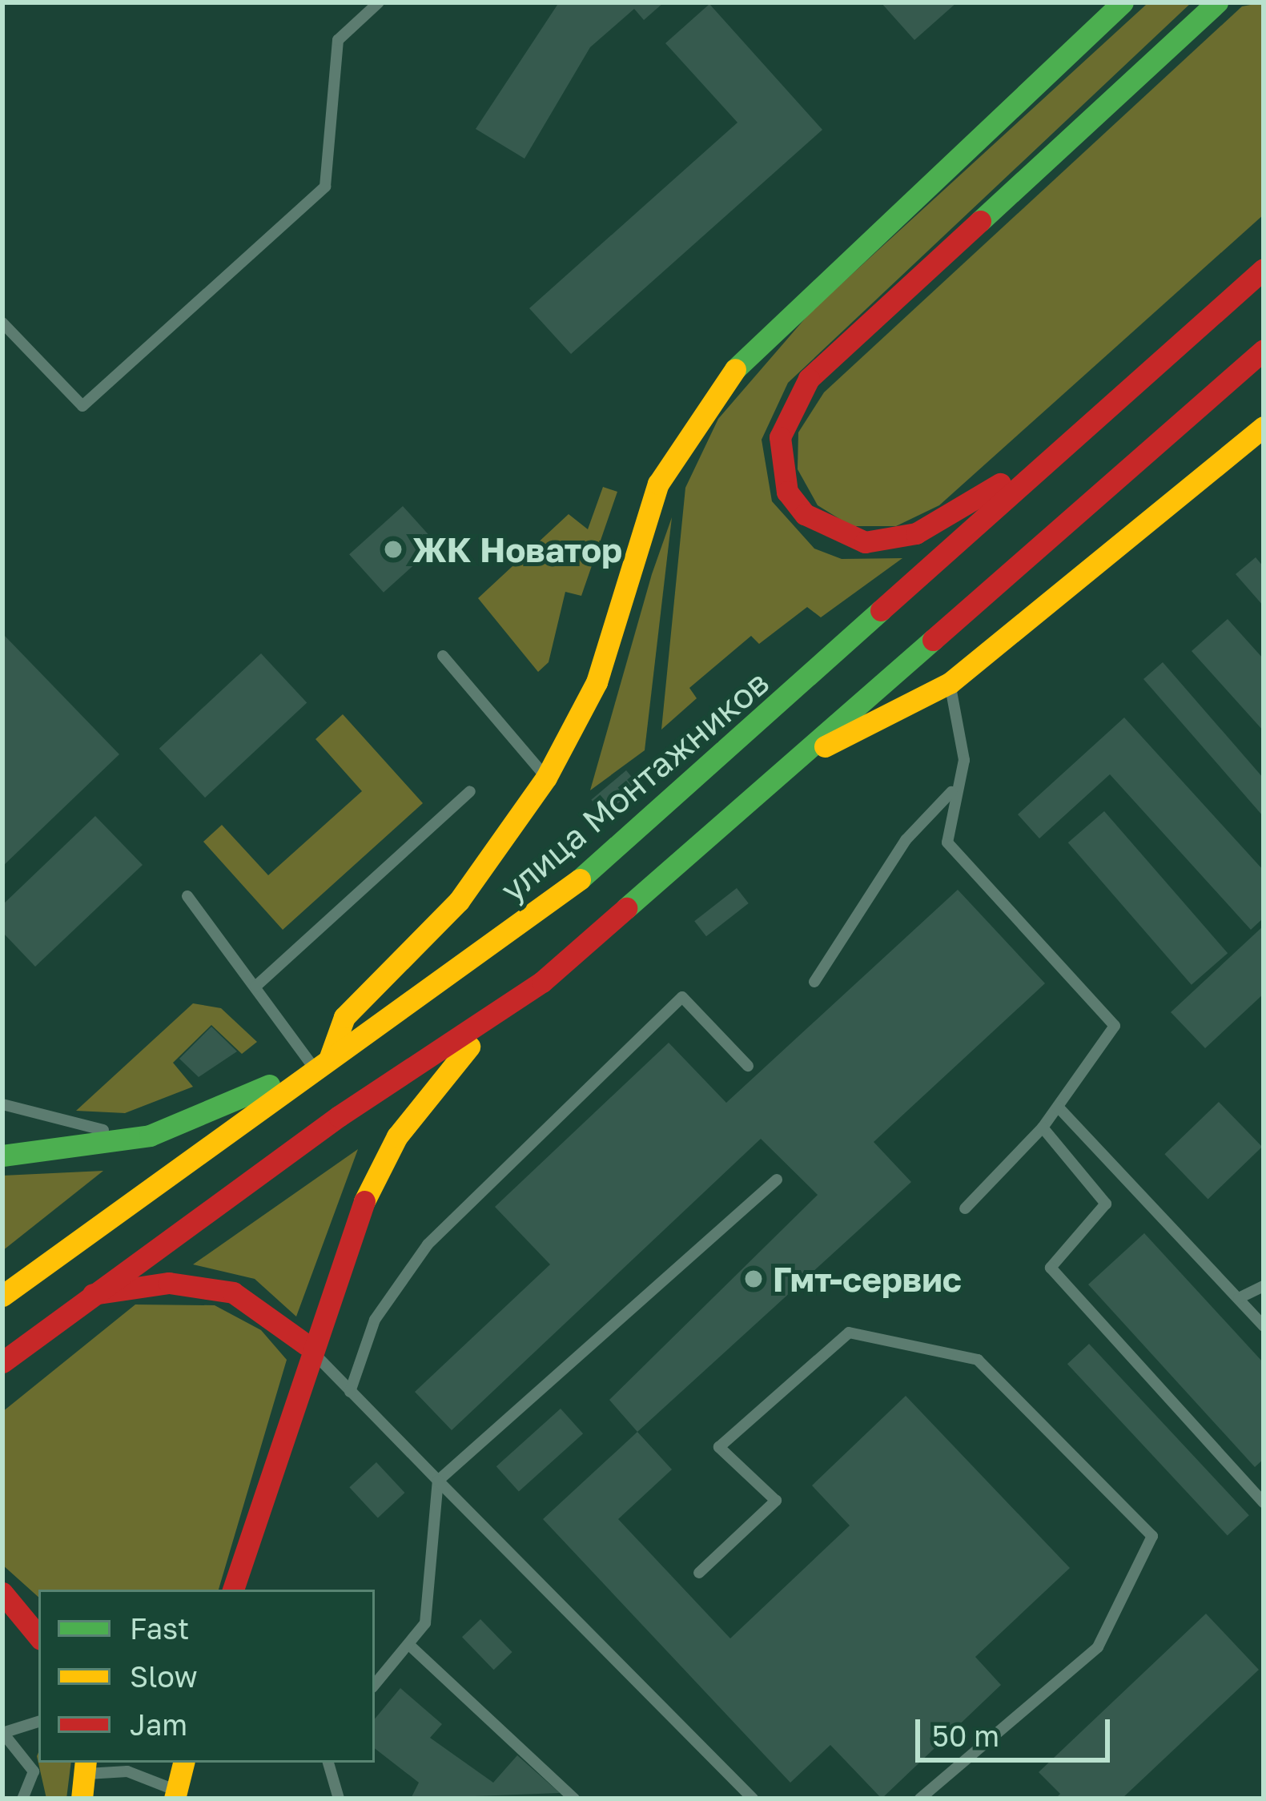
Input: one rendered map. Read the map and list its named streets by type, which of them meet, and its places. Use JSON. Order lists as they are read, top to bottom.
{
  "streets": {
    "main road": ["улица Монтажников"]
  },
  "places": ["ЖК Новатор", "Гмт-сервис"],
  "legend": ["Fast", "Slow", "Jam"],
  "scale_bar": "50 m"
}
